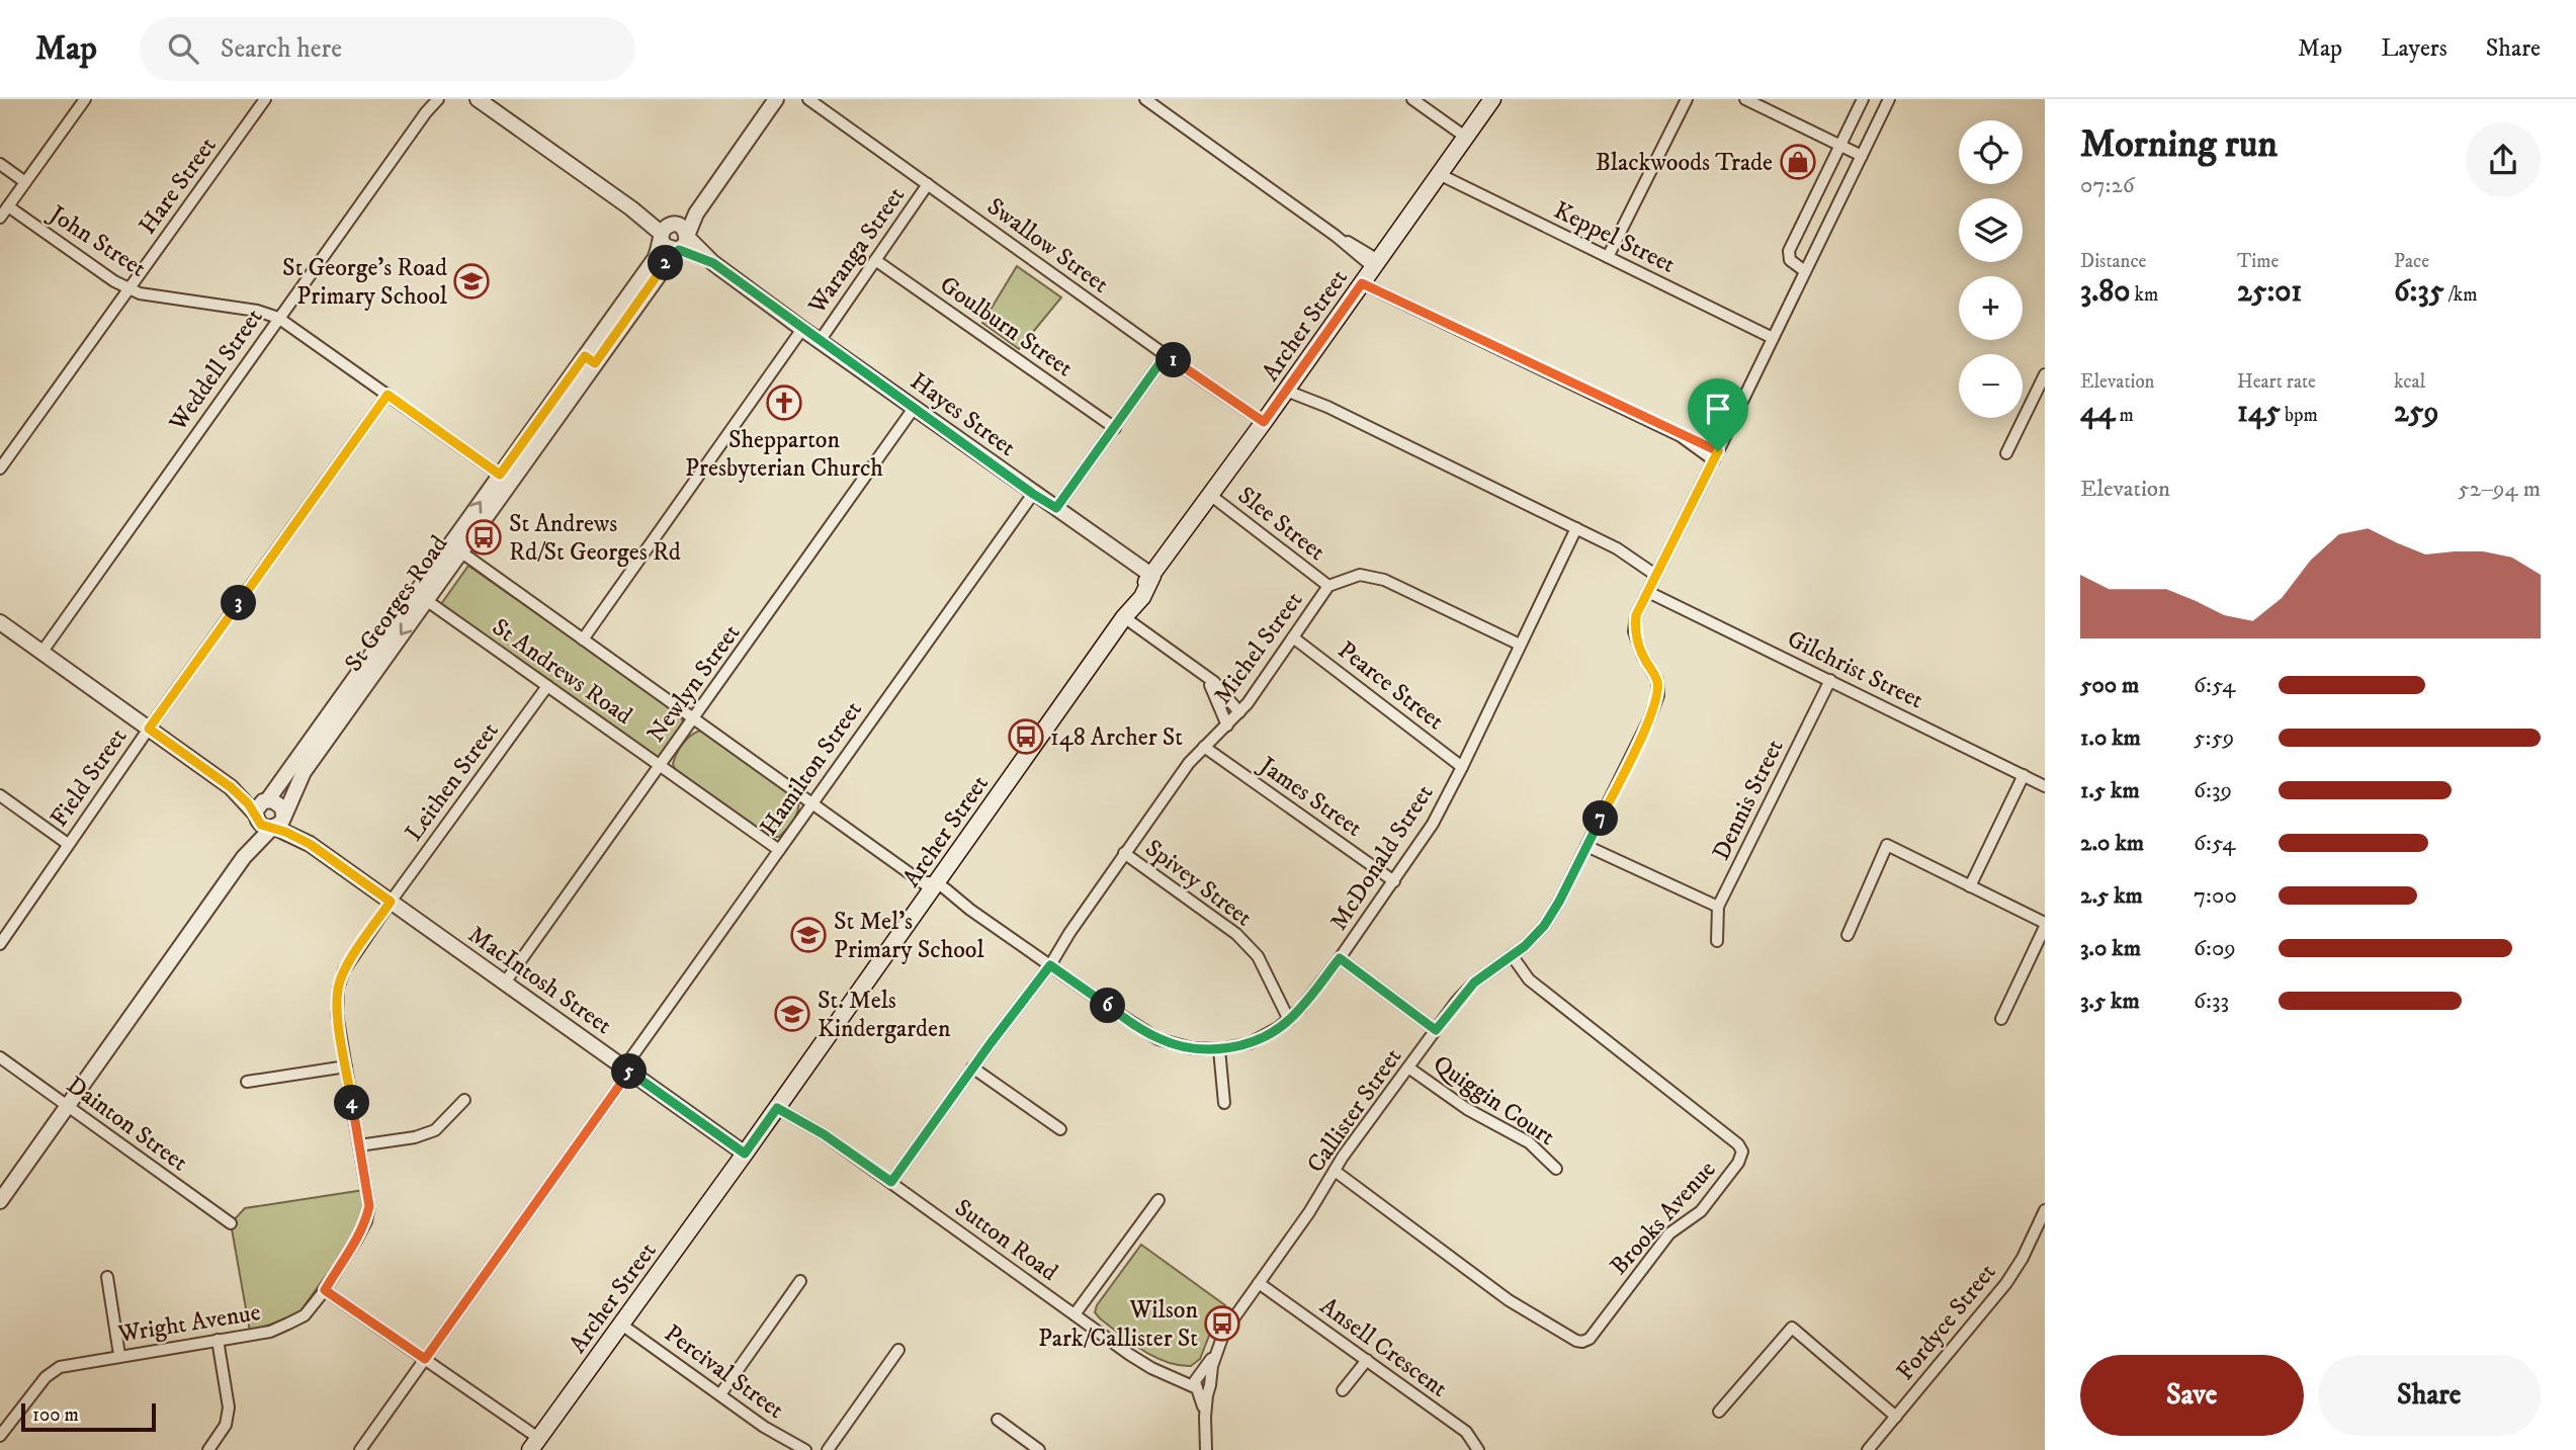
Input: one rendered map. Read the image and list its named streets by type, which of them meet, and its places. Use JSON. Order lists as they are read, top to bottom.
{
  "streets": {
    "main road": ["Archer Street"],
    "street": [
      "Hare Street",
      "Keppel Street",
      "John Street",
      "Swallow Street",
      "Waranga Street",
      "Goulburn Street",
      "Weddell Street",
      "Hayes Street",
      "Slee Street",
      "St Georges Road",
      "Michel Street",
      "Gilchrist Street",
      "St Andrews Road",
      "Newlyn Street",
      "Pearce Street",
      "Hamilton Street",
      "Field Street",
      "Leithen Street",
      "James Street",
      "Dennis Street",
      "McDonald Street",
      "Spivey Street",
      "MacIntosh Street",
      "Quiggin Court",
      "Callister Street",
      "Dainton Street",
      "Brooks Avenue",
      "Sutton Road",
      "Fordyce Street",
      "Wright Avenue",
      "Ansell Crescent",
      "Percival Street"
    ]
  },
  "crossings": [
    ["Hare Street", "John Street"],
    ["Keppel Street", "Archer Street"],
    ["Keppel Street", "Callister Street"],
    ["John Street", "Weddell Street"],
    ["John Street", "St Georges Road"],
    ["John Street", "Field Street"],
    ["Swallow Street", "Waranga Street"],
    ["Swallow Street", "Archer Street"],
    ["Waranga Street", "Goulburn Street"],
    ["Waranga Street", "Hayes Street"],
    ["Archer Street", "Hayes Street"],
    ["Archer Street", "Slee Street"],
    ["Archer Street", "St Andrews Road"],
    ["Archer Street", "McDonald Street"],
    ["Archer Street", "MacIntosh Street"],
    ["Archer Street", "Sutton Road"],
    ["Archer Street", "Percival Street"],
    ["Hayes Street", "St Georges Road"],
    ["Hayes Street", "Newlyn Street"],
    ["Hayes Street", "Hamilton Street"],
    ["Slee Street", "Michel Street"],
    ["St Georges Road", "St Andrews Road"],
    ["St Georges Road", "MacIntosh Street"],
    ["St Georges Road", "Dainton Street"],
    ["Michel Street", "Pearce Street"],
    ["Michel Street", "James Street"],
    ["Michel Street", "McDonald Street"],
    ["Michel Street", "Spivey Street"],
    ["Michel Street", "Sutton Road"],
    ["Gilchrist Street", "Dennis Street"],
    ["Gilchrist Street", "Callister Street"],
    ["St Andrews Road", "Newlyn Street"],
    ["St Andrews Road", "Hamilton Street"],
    ["St Andrews Road", "Leithen Street"],
    ["St Andrews Road", "McDonald Street"],
    ["Newlyn Street", "MacIntosh Street"],
    ["Pearce Street", "McDonald Street"],
    ["Hamilton Street", "MacIntosh Street"],
    ["Leithen Street", "MacIntosh Street"],
    ["Leithen Street", "Wright Avenue"],
    ["James Street", "McDonald Street"],
    ["McDonald Street", "Spivey Street"],
    ["MacIntosh Street", "Wright Avenue"],
    ["Quiggin Court", "Callister Street"],
    ["Callister Street", "Brooks Avenue"],
    ["Callister Street", "Sutton Road"],
    ["Callister Street", "Ansell Crescent"]
  ],
  "places": {
    "shop": ["Blackwoods Trade"],
    "school or university": ["St George's Road Primary School", "St Mel's Primary School", "St. Mels Kindergarden"],
    "church": ["Shepparton Presbyterian Church"],
    "bus stop": ["St Andrews Rd/St Georges Rd", "148 Archer St", "Wilson Park/Callister St"]
  },
  "scale_bar": "100 m",
  "page": {
    "header": "Map",
    "search": "Search here",
    "nav": ["Map", "Layers", "Share"],
    "heading": ["Morning run", "07:26"],
    "map_buttons": ["+", "−"],
    "stats": [
      ["Distance", "3.80 km"],
      ["Time", "25:01"],
      ["Pace", "6:35 /km"],
      ["Elevation", "44 m"],
      ["Heart rate", "145 bpm"],
      ["kcal", "259"]
    ],
    "pins": [
      "2",
      "1",
      "3",
      "7",
      "6",
      "5",
      "4"
    ],
    "chart": ["Elevation", "52–94 m"],
    "list": [
      {
        "name": "500 m",
        "note": "6:54"
      },
      {
        "name": "1.0 km",
        "note": "5:59"
      },
      {
        "name": "1.5 km",
        "note": "6:39"
      },
      {
        "name": "2.0 km",
        "note": "6:54"
      },
      {
        "name": "2.5 km",
        "note": "7:00"
      },
      {
        "name": "3.0 km",
        "note": "6:09"
      },
      {
        "name": "3.5 km",
        "note": "6:33"
      }
    ],
    "buttons": ["Save", "Share"],
    "scale": "100 m"
  }
}
